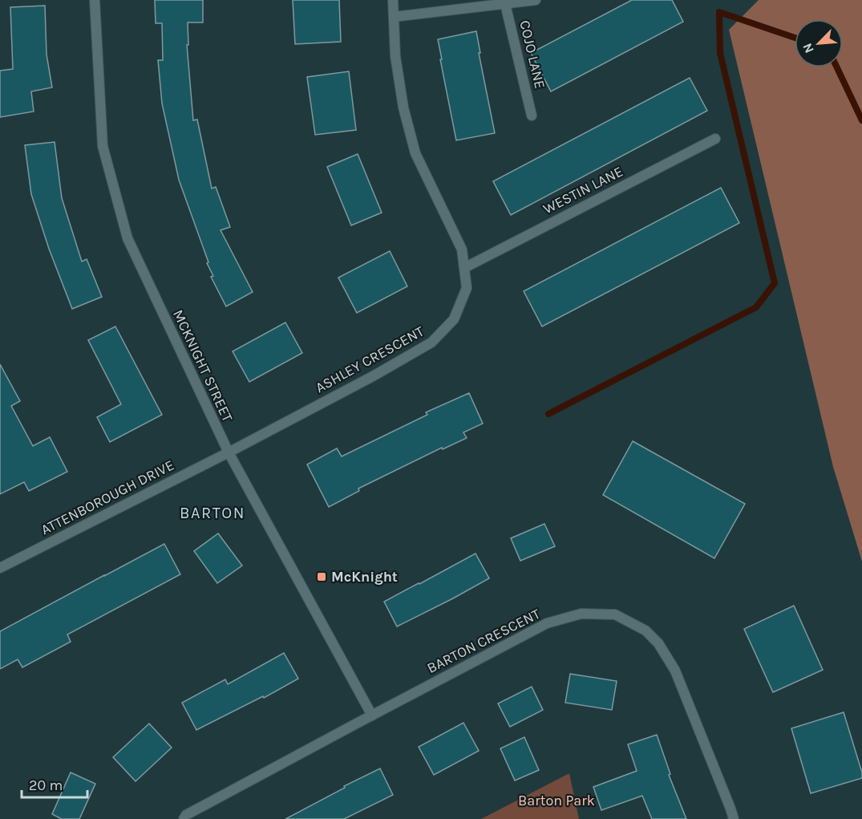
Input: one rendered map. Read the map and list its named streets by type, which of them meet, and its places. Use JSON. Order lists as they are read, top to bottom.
{
  "streets": {
    "street": [
      "COJO LANE",
      "WESTIN LANE",
      "ASHLEY CRESCENT",
      "MCKNIGHT STREET",
      "ATTENBOROUGH DRIVE",
      "BARTON CRESCENT"
    ]
  },
  "crossings": [
    ["WESTIN LANE", "ASHLEY CRESCENT"],
    ["ASHLEY CRESCENT", "MCKNIGHT STREET"],
    ["ASHLEY CRESCENT", "ATTENBOROUGH DRIVE"],
    ["MCKNIGHT STREET", "ATTENBOROUGH DRIVE"],
    ["MCKNIGHT STREET", "BARTON CRESCENT"]
  ],
  "districts": ["BARTON"],
  "parks": ["Barton Park"],
  "places": {
    "transit": ["McKnight"]
  },
  "scale_bar": "20 m",
  "north": "bottom left"
}
